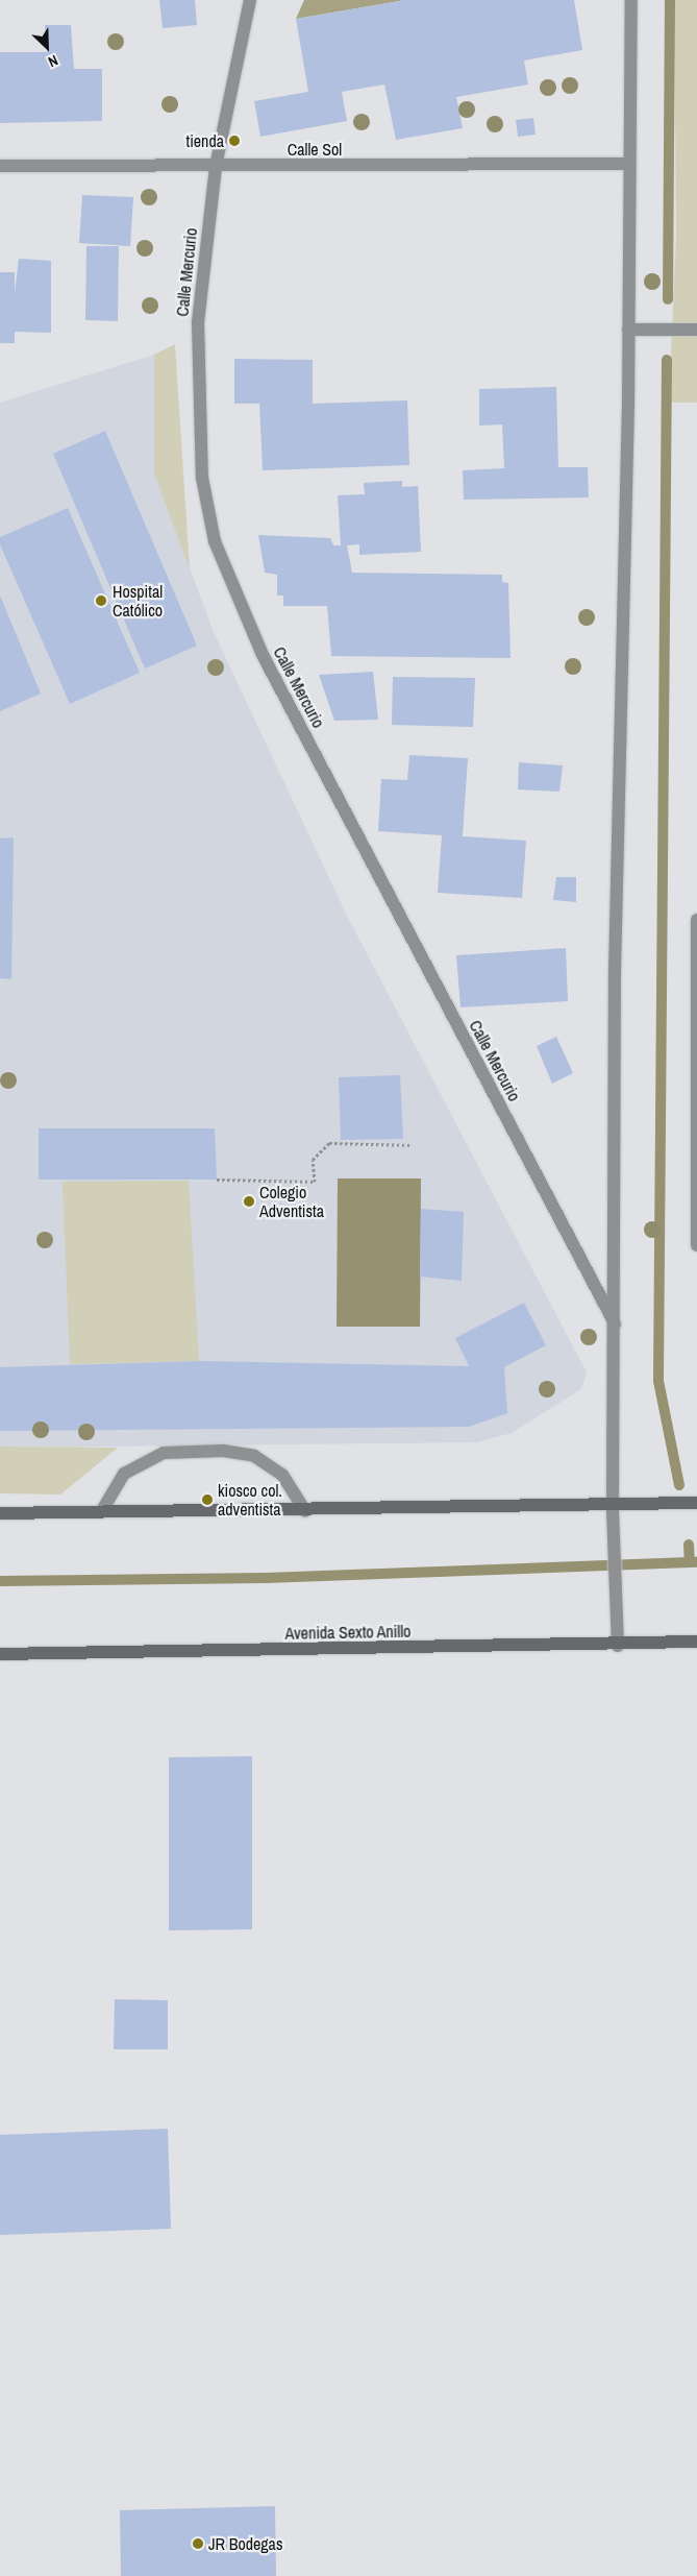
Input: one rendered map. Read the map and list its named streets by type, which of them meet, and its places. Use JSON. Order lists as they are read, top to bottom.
{
  "streets": {
    "main road": ["Avenida Sexto Anillo"],
    "street": ["Calle Sol", "Calle Mercurio"]
  },
  "crossings": [
    ["Calle Sol", "Calle Mercurio"]
  ],
  "places": [
    "tienda",
    "Hospital Católico",
    "Colegio Adventista",
    "kiosco col. adventista",
    "JR Bodegas"
  ],
  "north": "bottom right"
}
